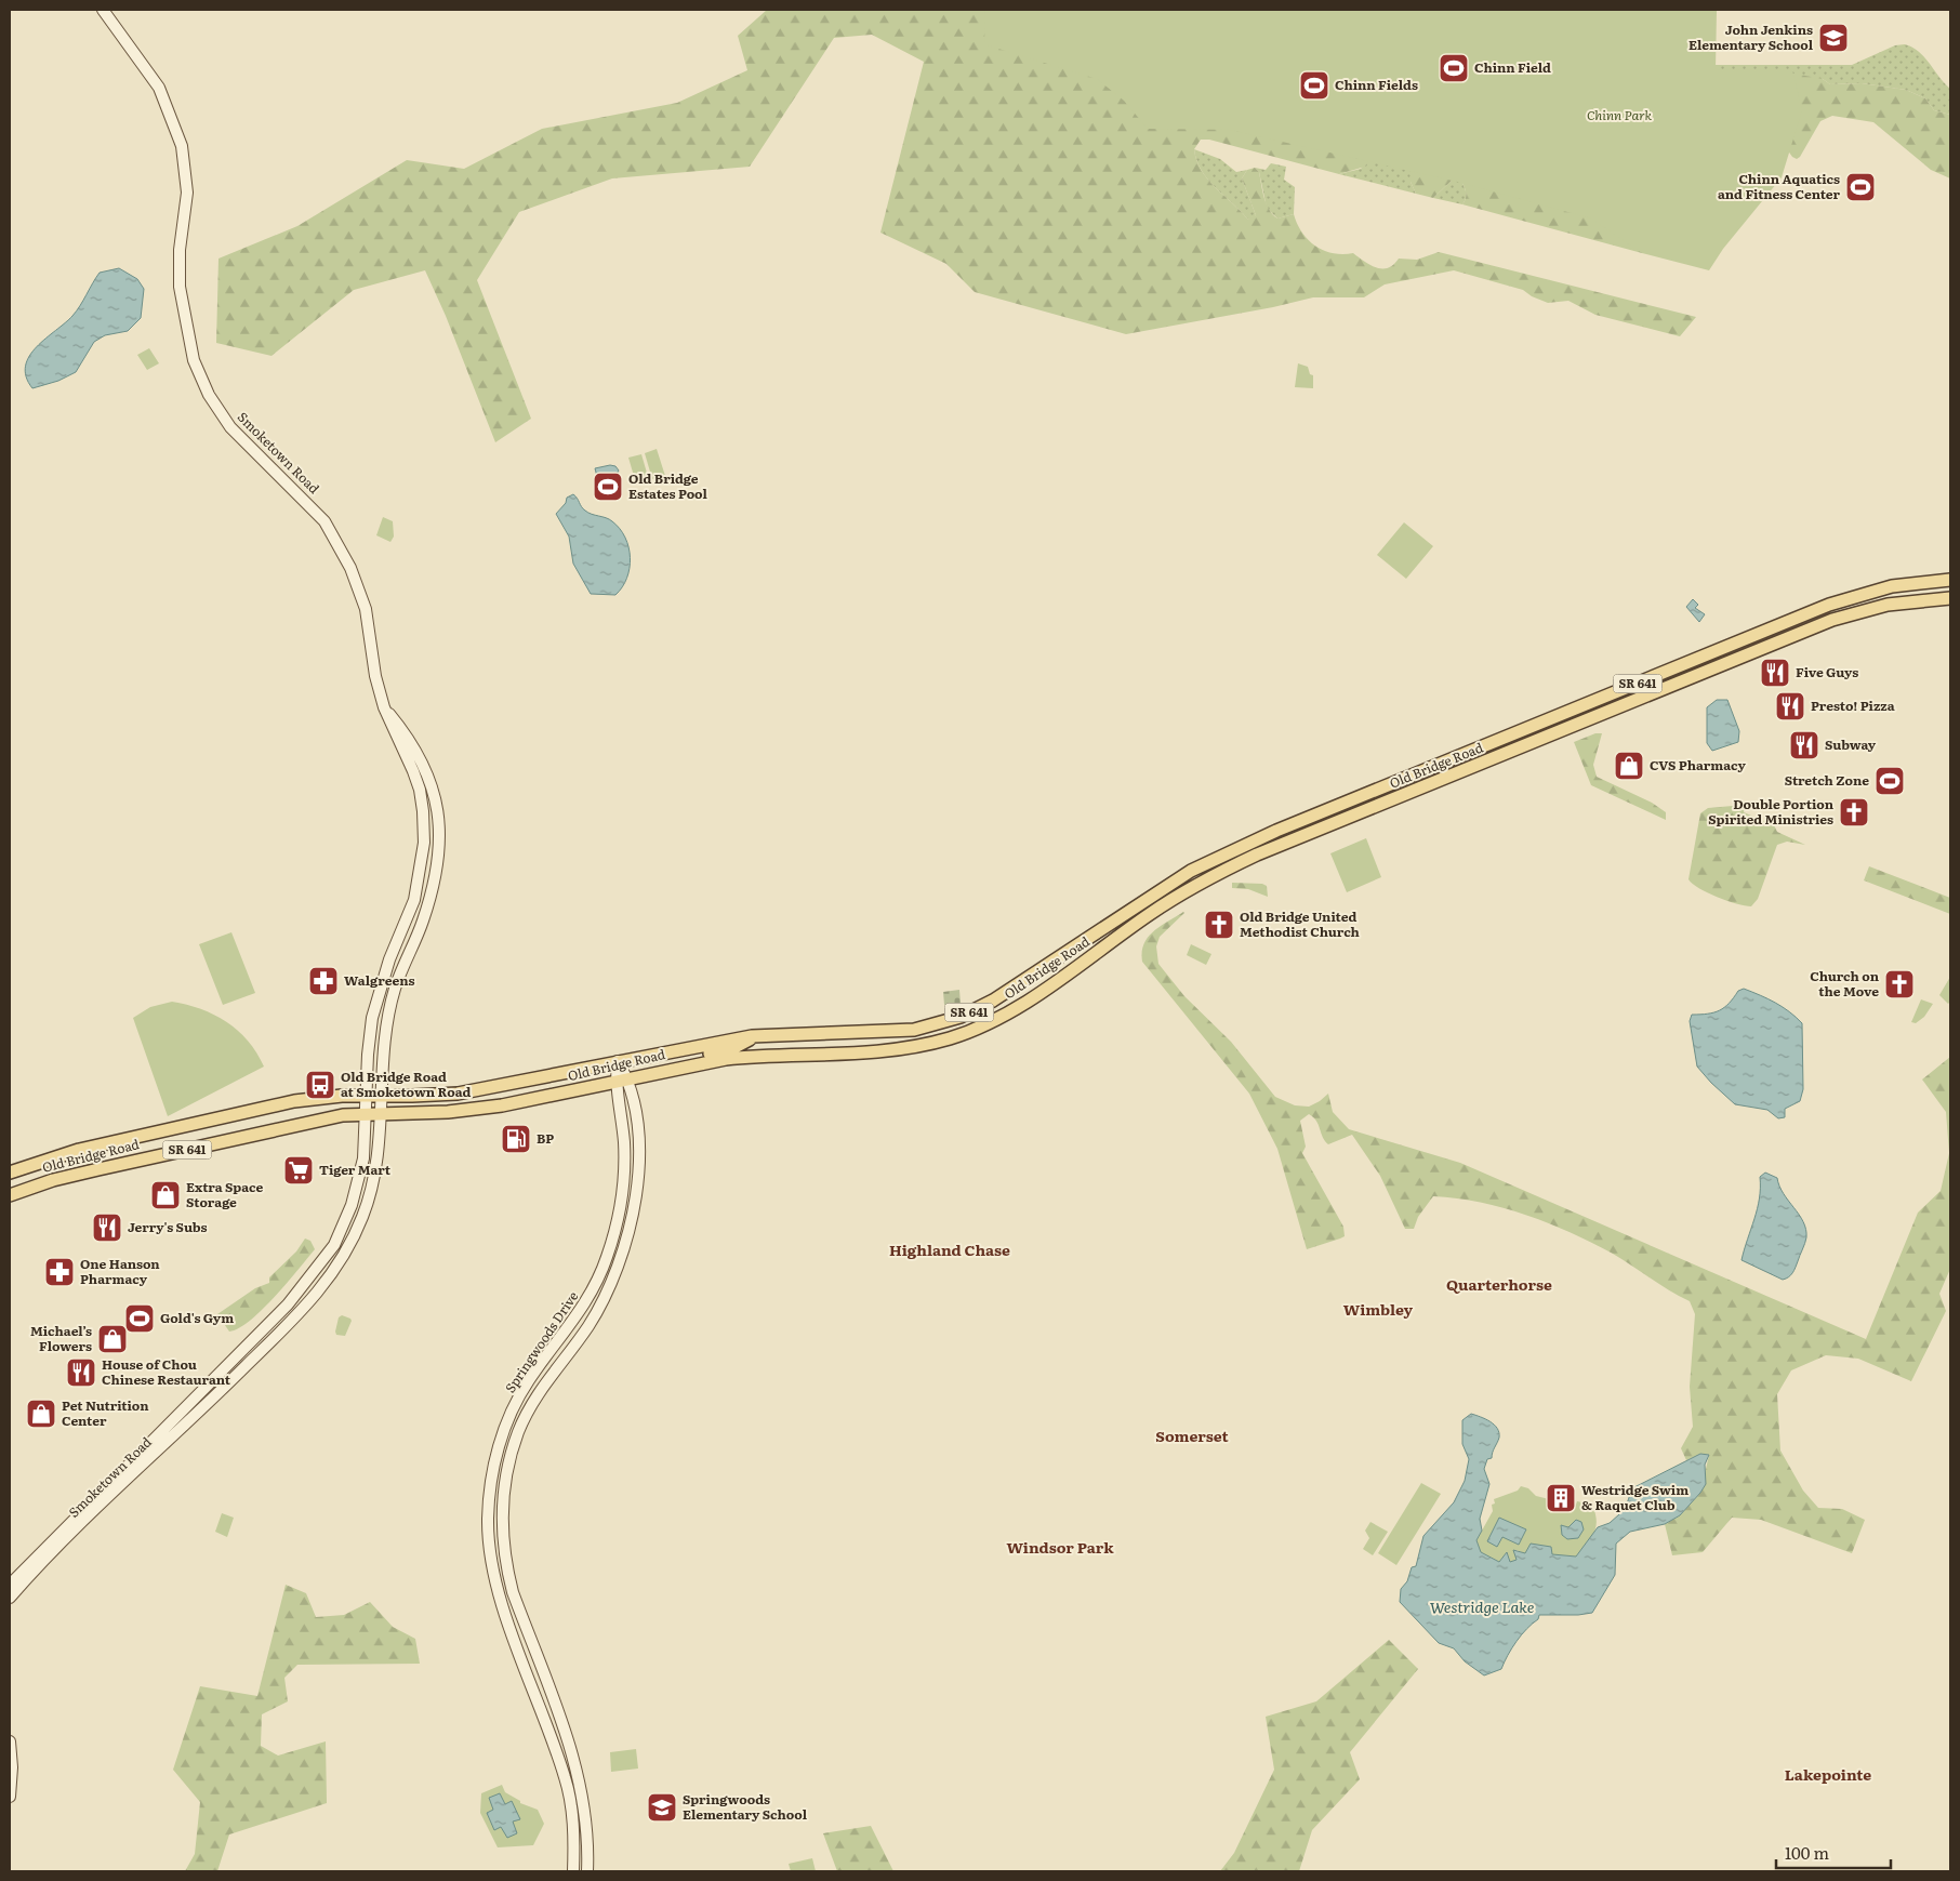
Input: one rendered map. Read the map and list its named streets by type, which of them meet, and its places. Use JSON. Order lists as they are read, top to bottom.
{
  "streets": {
    "main road": ["SR 641", "Old Bridge Road"],
    "street": ["Smoketown Road", "Springwoods Drive"]
  },
  "crossings": [
    ["Smoketown Road", "Old Bridge Road"],
    ["Old Bridge Road", "Springwoods Drive"]
  ],
  "districts": [
    "Highland Chase",
    "Quarterhorse",
    "Wimbley",
    "Somerset",
    "Windsor Park",
    "Lakepointe"
  ],
  "water": ["Westridge Lake"],
  "parks": ["Chinn Park"],
  "places": {
    "school or university": ["John Jenkins Elementary School", "Springwoods Elementary School"],
    "sports": [
      "Chinn Field",
      "Chinn Fields",
      "Chinn Aquatics and Fitness Center",
      "Old Bridge Estates Pool",
      "Stretch Zone",
      "Gold's Gym"
    ],
    "restaurant": [
      "Five Guys",
      "Presto! Pizza",
      "Subway",
      "Jerry's Subs",
      "House of Chou Chinese Restaurant"
    ],
    "shop": [
      "CVS Pharmacy",
      "Extra Space Storage",
      "Michael’s Flowers",
      "Pet Nutrition Center"
    ],
    "church": ["Double Portion Spirited Ministries", "Old Bridge United Methodist Church", "Church on the Move"],
    "pharmacy": ["Walgreens", "One Hanson Pharmacy"],
    "bus stop": ["Old Bridge Road at Smoketown Road"],
    "fuel station": ["BP"],
    "supermarket": ["Tiger Mart"],
    "building": ["Westridge Swim & Raquet Club"]
  },
  "scale_bar": "100 m"
}
